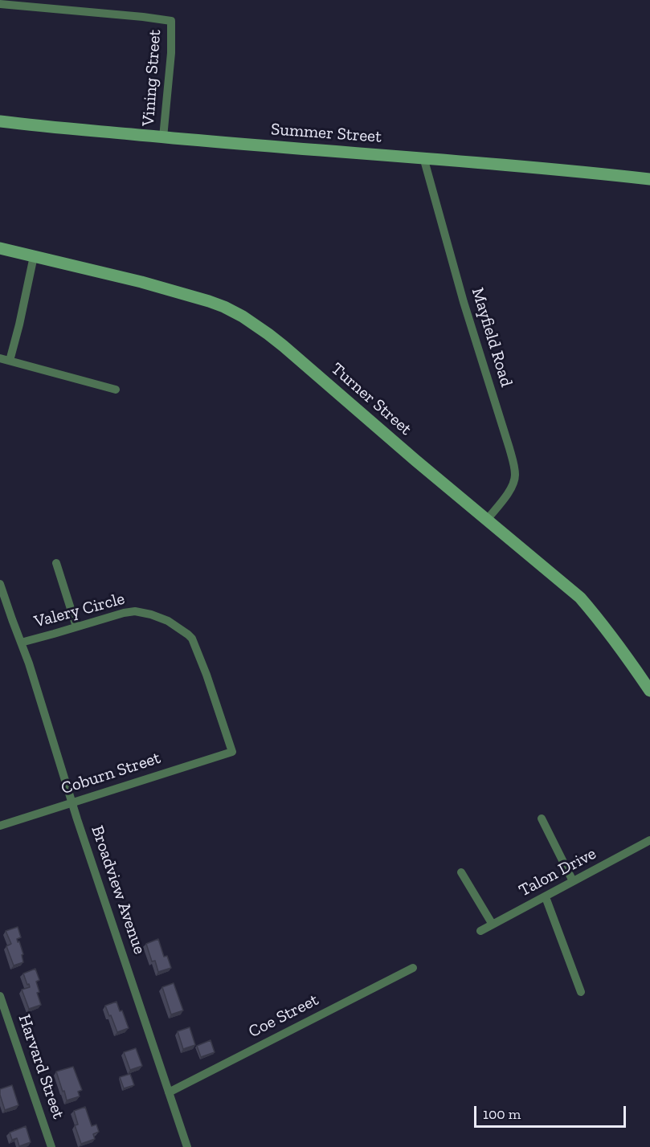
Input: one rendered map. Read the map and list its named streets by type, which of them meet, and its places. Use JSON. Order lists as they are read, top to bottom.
{
  "streets": {
    "main road": ["Summer Street", "Turner Street"],
    "street": [
      "Vining Street",
      "Mayfield Road",
      "Valery Circle",
      "Coburn Street",
      "Talon Drive",
      "Broadview Avenue",
      "Coe Street",
      "Harvard Street"
    ]
  },
  "crossings": [
    ["Vining Street", "Summer Street"],
    ["Summer Street", "Mayfield Road"],
    ["Mayfield Road", "Turner Street"],
    ["Valery Circle", "Coburn Street"],
    ["Valery Circle", "Broadview Avenue"],
    ["Coburn Street", "Broadview Avenue"],
    ["Broadview Avenue", "Coe Street"]
  ],
  "scale_bar": "100 m"
}
